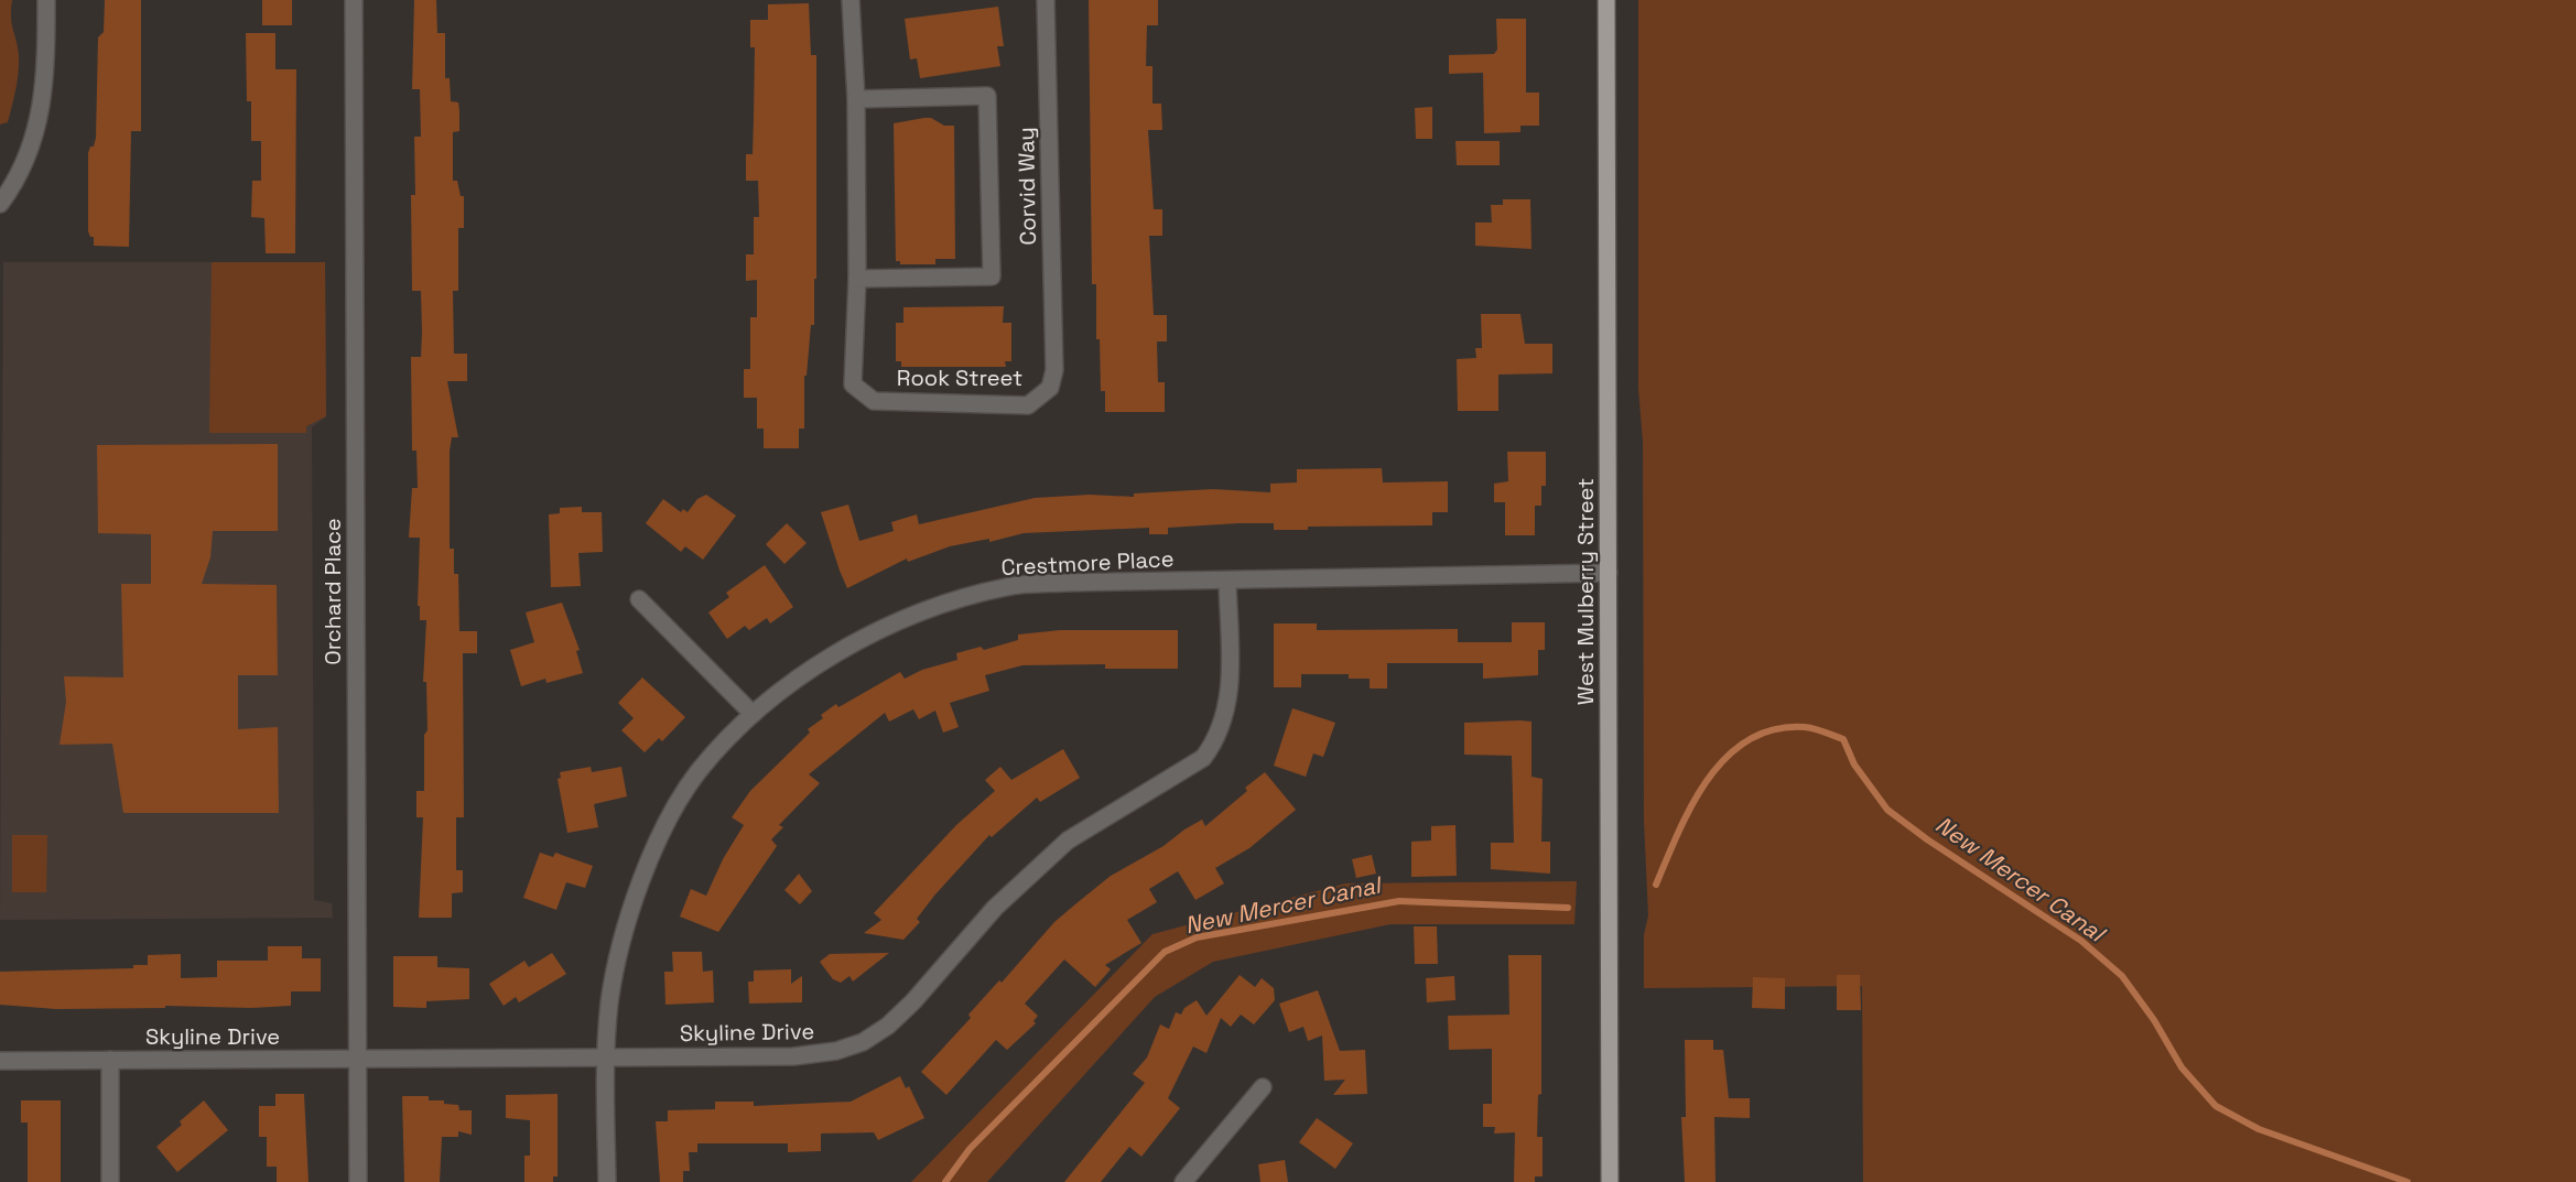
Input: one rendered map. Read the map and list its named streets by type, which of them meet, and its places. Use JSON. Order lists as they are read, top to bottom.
{
  "streets": {
    "main road": ["West Mulberry Street"],
    "street": [
      "Corvid Way",
      "Rook Street",
      "Crestmore Place",
      "Orchard Place",
      "Skyline Drive"
    ]
  },
  "crossings": [
    ["Corvid Way", "Rook Street"],
    ["Crestmore Place", "West Mulberry Street"],
    ["Crestmore Place", "Skyline Drive"],
    ["Orchard Place", "Skyline Drive"]
  ],
  "water": ["New Mercer Canal"]
}
